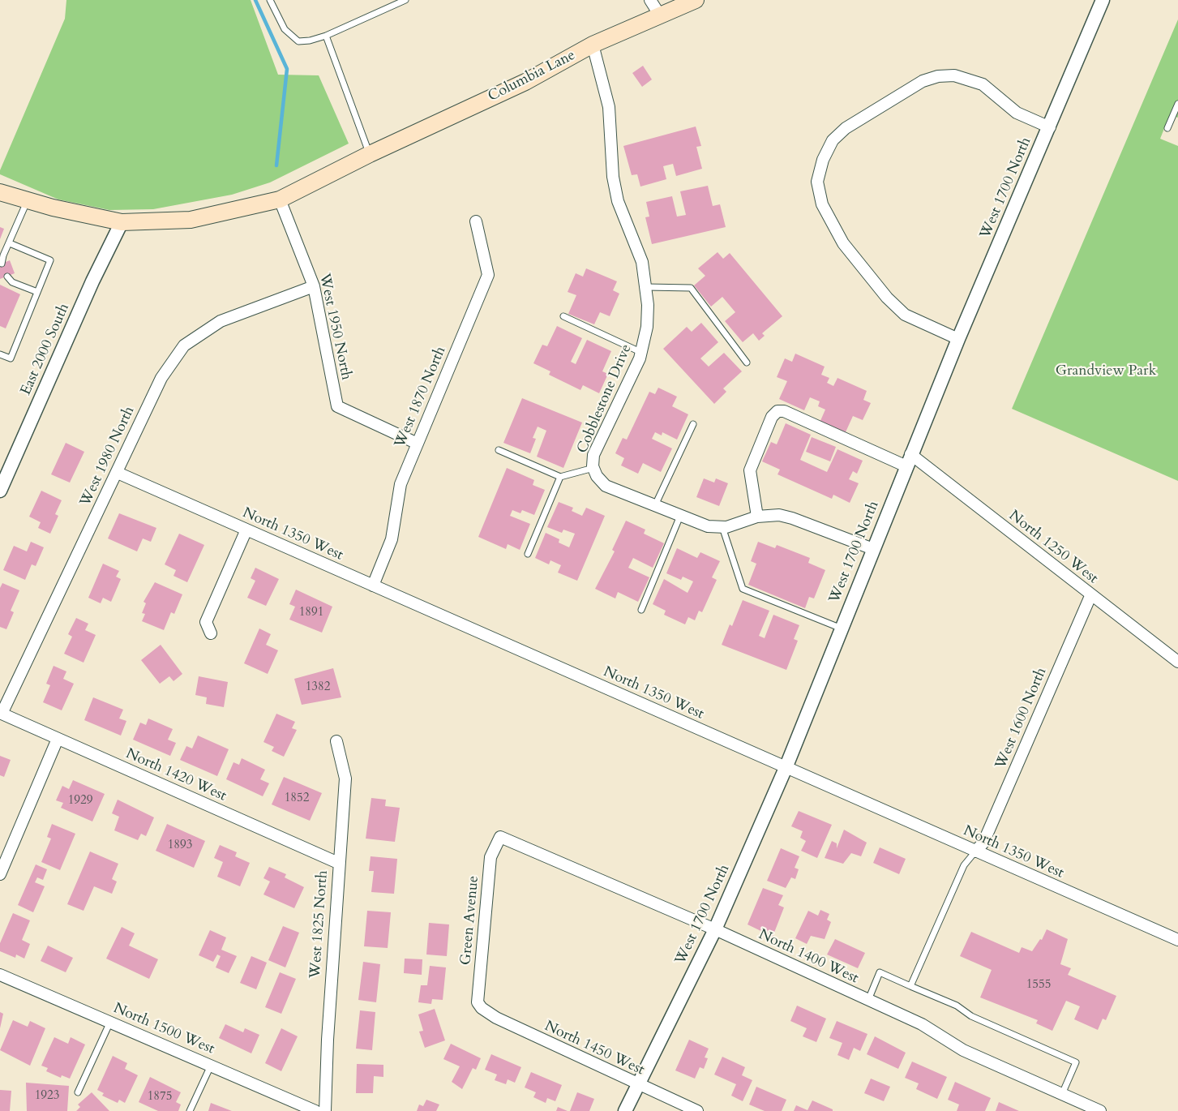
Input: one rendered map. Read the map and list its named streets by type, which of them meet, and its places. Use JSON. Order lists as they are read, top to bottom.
{
  "streets": {
    "main road": ["Columbia Lane"],
    "street": [
      "West 1700 North",
      "West 1950 North",
      "East 2000 South",
      "West 1870 North",
      "Cobblestone Drive",
      "West 1980 North",
      "North 1350 West",
      "North 1250 West",
      "West 1600 North",
      "North 1420 West",
      "Green Avenue",
      "West 1825 North",
      "North 1400 West",
      "North 1500 West",
      "North 1450 West"
    ]
  },
  "crossings": [
    ["Columbia Lane", "West 1950 North"],
    ["Columbia Lane", "East 2000 South"],
    ["Columbia Lane", "Cobblestone Drive"],
    ["West 1700 North", "Cobblestone Drive"],
    ["West 1700 North", "North 1350 West"],
    ["West 1700 North", "North 1250 West"],
    ["West 1700 North", "North 1400 West"],
    ["West 1700 North", "North 1450 West"],
    ["West 1950 North", "West 1870 North"],
    ["West 1950 North", "West 1980 North"],
    ["West 1870 North", "North 1350 West"],
    ["Cobblestone Drive", "North 1250 West"],
    ["West 1980 North", "North 1350 West"],
    ["West 1980 North", "North 1420 West"],
    ["North 1350 West", "West 1600 North"],
    ["North 1250 West", "West 1600 North"],
    ["North 1420 West", "West 1825 North"],
    ["Green Avenue", "North 1400 West"],
    ["Green Avenue", "North 1450 West"]
  ],
  "parks": ["Grandview Park"],
  "house_numbers": [
    "1891",
    "1382",
    "1852",
    "1929",
    "1893",
    "1555",
    "1923",
    "1875"
  ]
}
